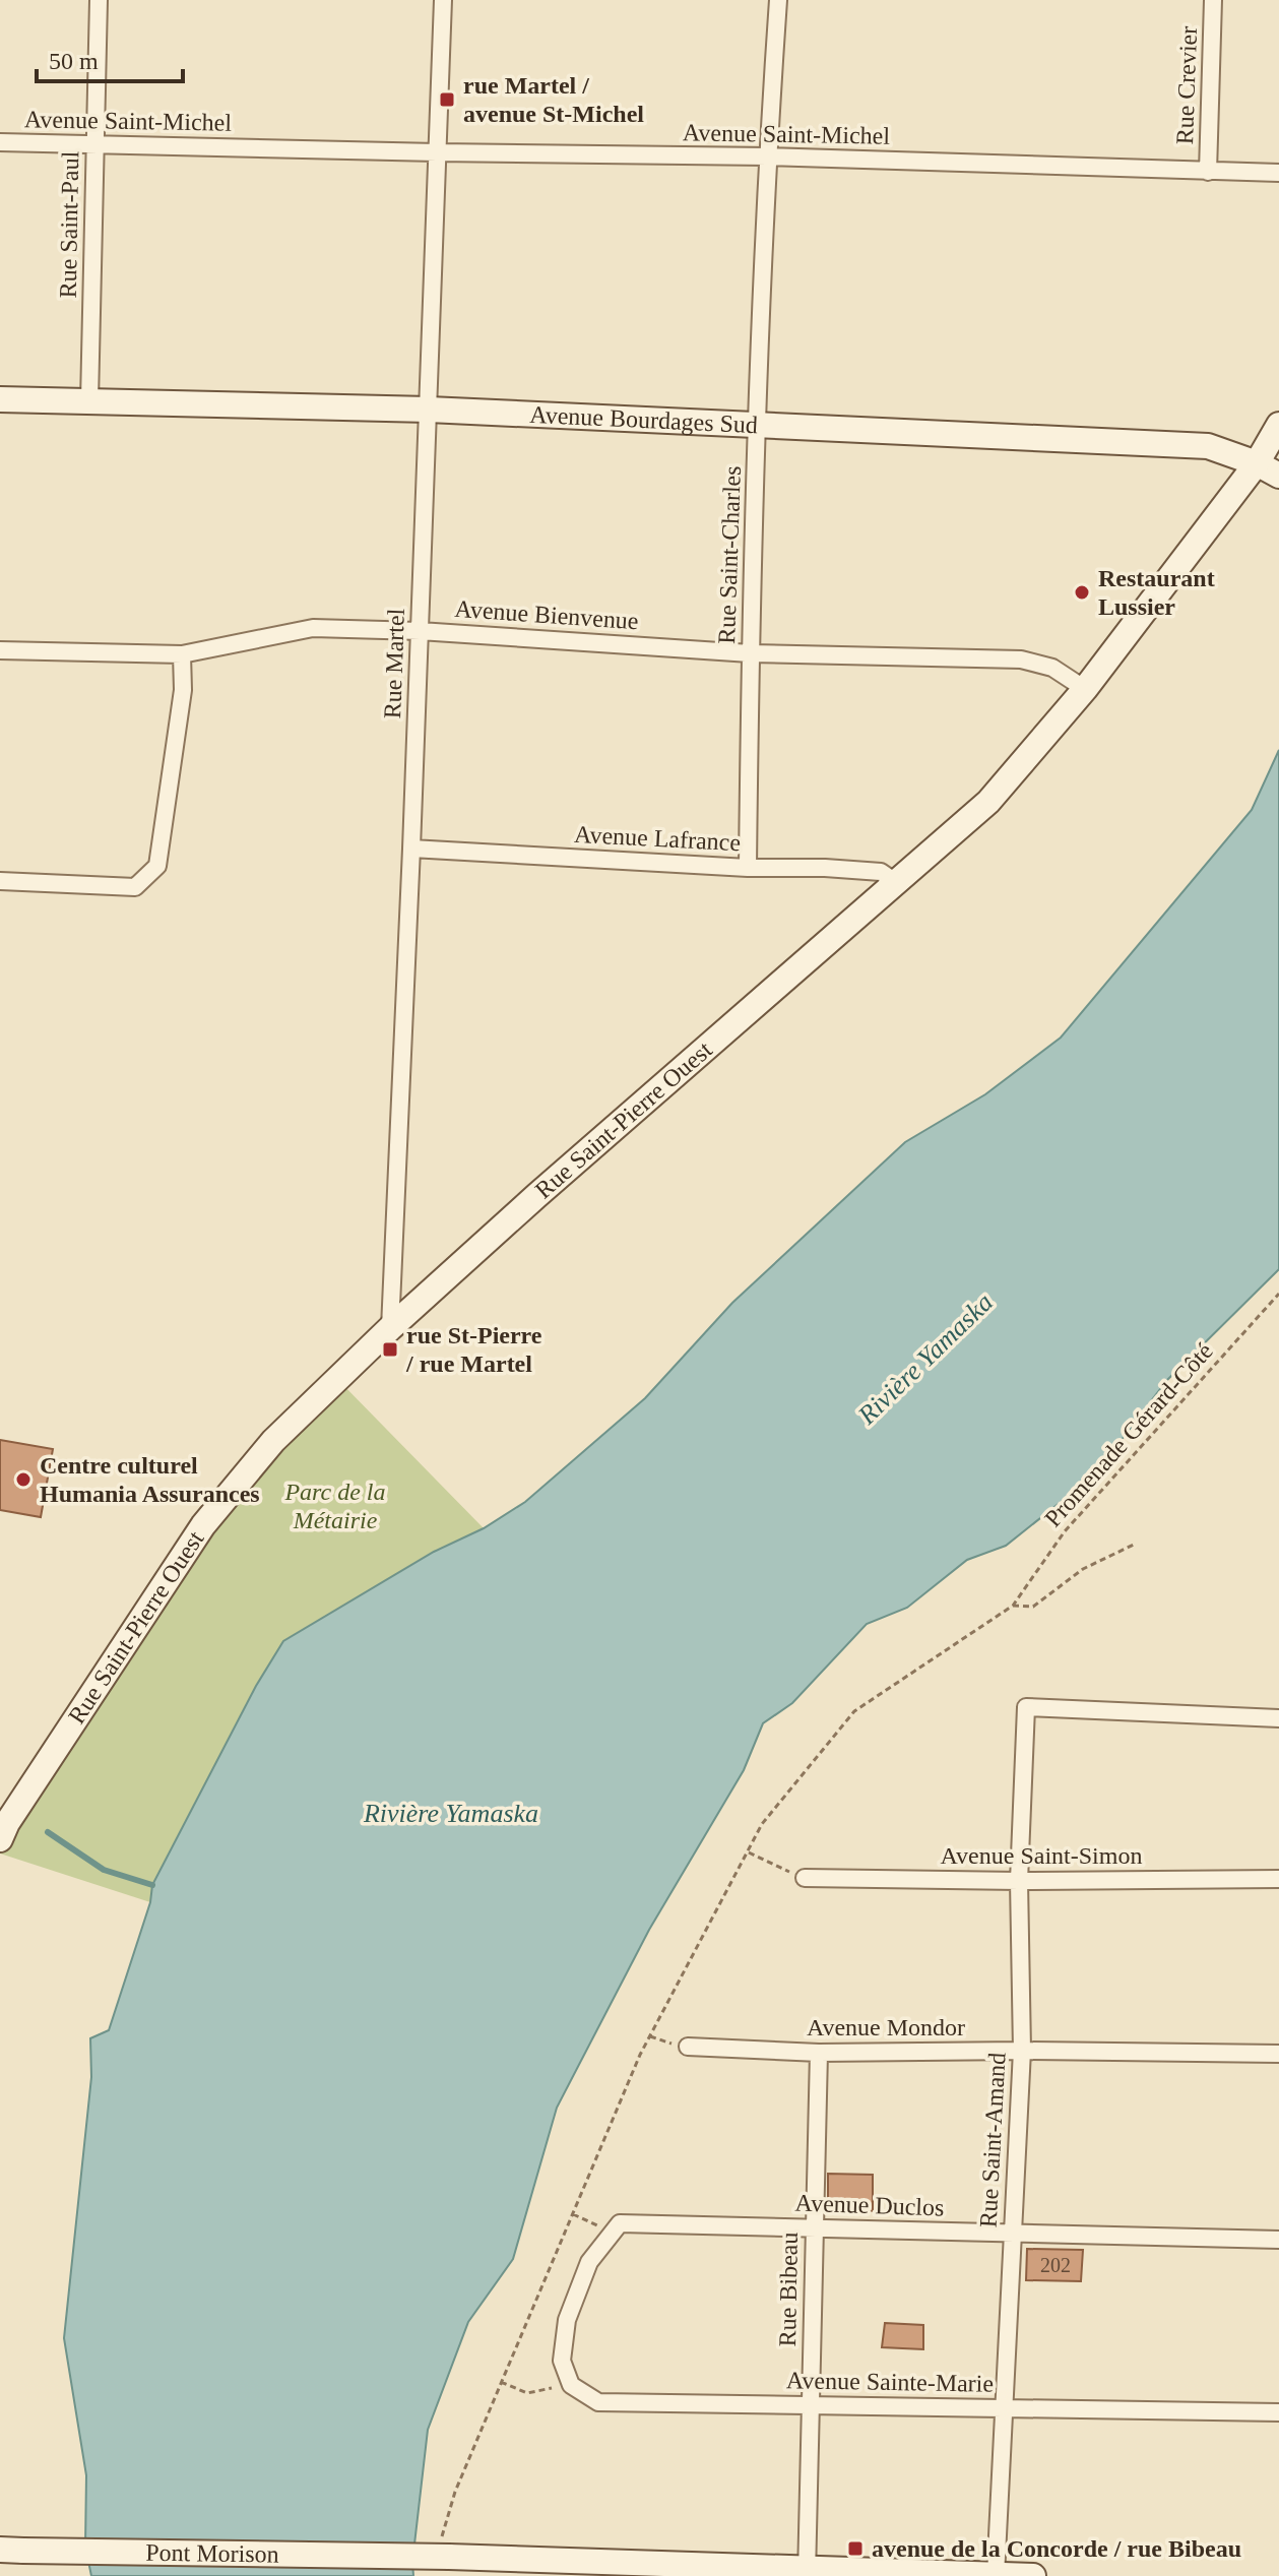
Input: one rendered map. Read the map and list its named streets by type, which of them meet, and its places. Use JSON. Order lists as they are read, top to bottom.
{
  "streets": {
    "street": [
      "Rue Crevier",
      "Avenue Saint-Michel",
      "Rue Saint-Paul",
      "Avenue Bourdages Sud",
      "Rue Saint-Charles",
      "Avenue Bienvenue",
      "Rue Martel",
      "Avenue Lafrance",
      "Rue Saint-Pierre Ouest",
      "Avenue Saint-Simon",
      "Avenue Mondor",
      "Rue Saint-Amand",
      "Avenue Duclos",
      "Rue Bibeau",
      "Avenue Sainte-Marie",
      "Pont Morison"
    ],
    "path": ["Promenade Gérard-Côté"]
  },
  "crossings": [
    ["Rue Crevier", "Avenue Saint-Michel"],
    ["Avenue Saint-Michel", "Rue Saint-Paul"],
    ["Avenue Saint-Michel", "Rue Saint-Charles"],
    ["Avenue Saint-Michel", "Rue Martel"],
    ["Rue Saint-Paul", "Avenue Bourdages Sud"],
    ["Avenue Bourdages Sud", "Rue Saint-Charles"],
    ["Avenue Bourdages Sud", "Rue Martel"],
    ["Avenue Bourdages Sud", "Rue Saint-Pierre Ouest"],
    ["Rue Saint-Charles", "Avenue Bienvenue"],
    ["Rue Saint-Charles", "Avenue Lafrance"],
    ["Avenue Bienvenue", "Rue Martel"],
    ["Avenue Bienvenue", "Rue Saint-Pierre Ouest"],
    ["Rue Martel", "Avenue Lafrance"],
    ["Rue Martel", "Rue Saint-Pierre Ouest"],
    ["Avenue Lafrance", "Rue Saint-Pierre Ouest"],
    ["Avenue Saint-Simon", "Rue Saint-Amand"],
    ["Avenue Mondor", "Rue Saint-Amand"],
    ["Avenue Mondor", "Rue Bibeau"],
    ["Rue Saint-Amand", "Avenue Duclos"],
    ["Rue Saint-Amand", "Avenue Sainte-Marie"],
    ["Rue Saint-Amand", "Pont Morison"],
    ["Avenue Duclos", "Rue Bibeau"],
    ["Avenue Duclos", "Avenue Sainte-Marie"],
    ["Rue Bibeau", "Avenue Sainte-Marie"],
    ["Rue Bibeau", "Pont Morison"]
  ],
  "water": ["Rivière Yamaska"],
  "parks": ["Parc de la Métairie"],
  "places": {
    "transit": ["rue Martel / avenue St-Michel", "rue St-Pierre / rue Martel", "avenue de la Concorde / rue Bibeau"],
    "other": ["Restaurant Lussier", "Centre culturel Humania Assurances"]
  },
  "house_numbers": ["202"],
  "scale_bar": "50 m"
}
